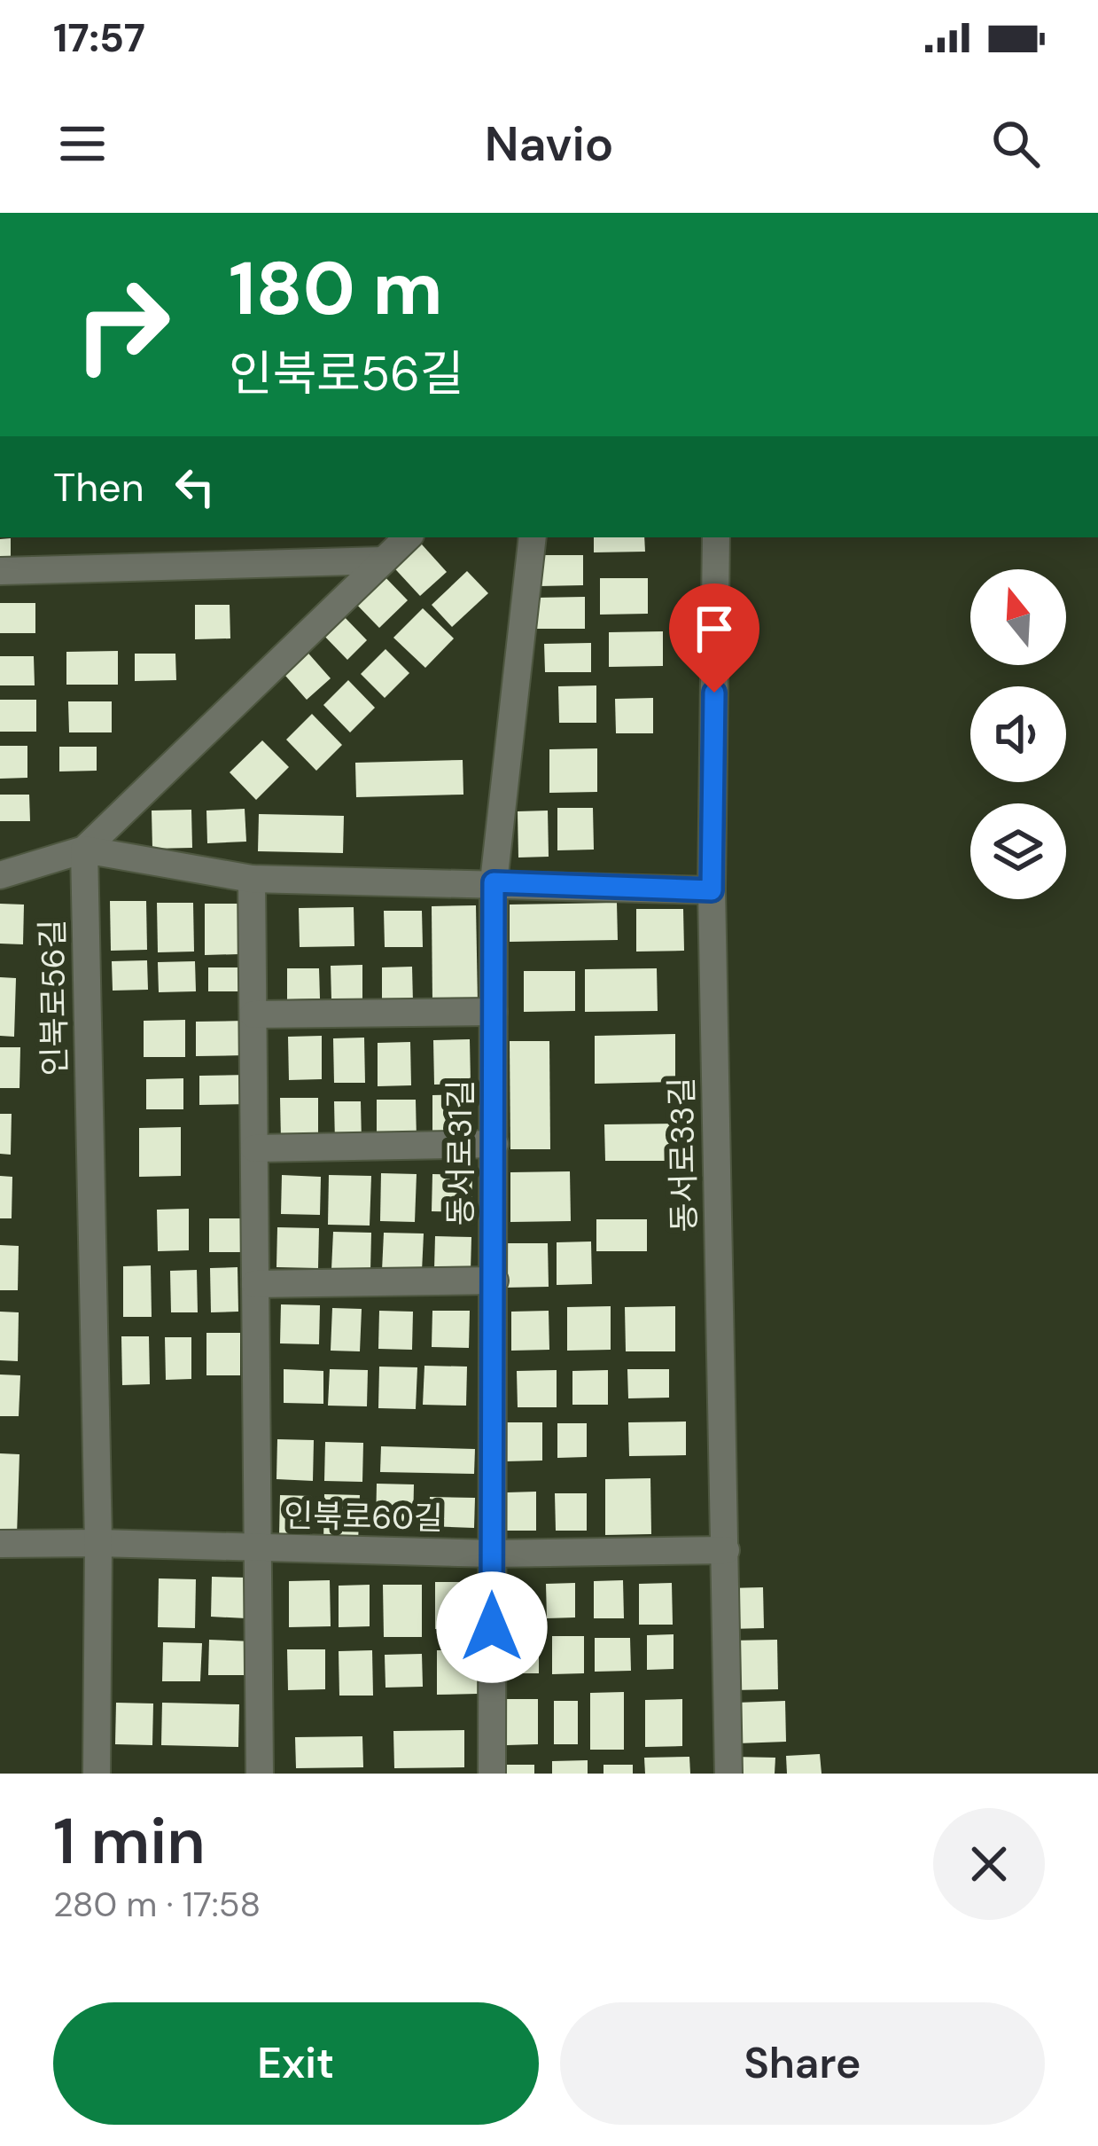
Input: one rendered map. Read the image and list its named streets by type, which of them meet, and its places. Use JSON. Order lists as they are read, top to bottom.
{
  "streets": {
    "street": [
      "인북로56길",
      "동서로31길",
      "동서로33길",
      "인북로60길"
    ]
  },
  "crossings": [
    ["인북로56길", "인북로60길"],
    ["동서로31길", "인북로60길"],
    ["동서로33길", "인북로60길"]
  ],
  "north": "top",
  "page": {
    "status": "17:57",
    "header": "Navio",
    "turn": ["180 m", "인북로56길"],
    "then": "Then",
    "heading": ["1 min", "280 m · 17:58"],
    "buttons": ["Exit", "Share"]
  }
}
